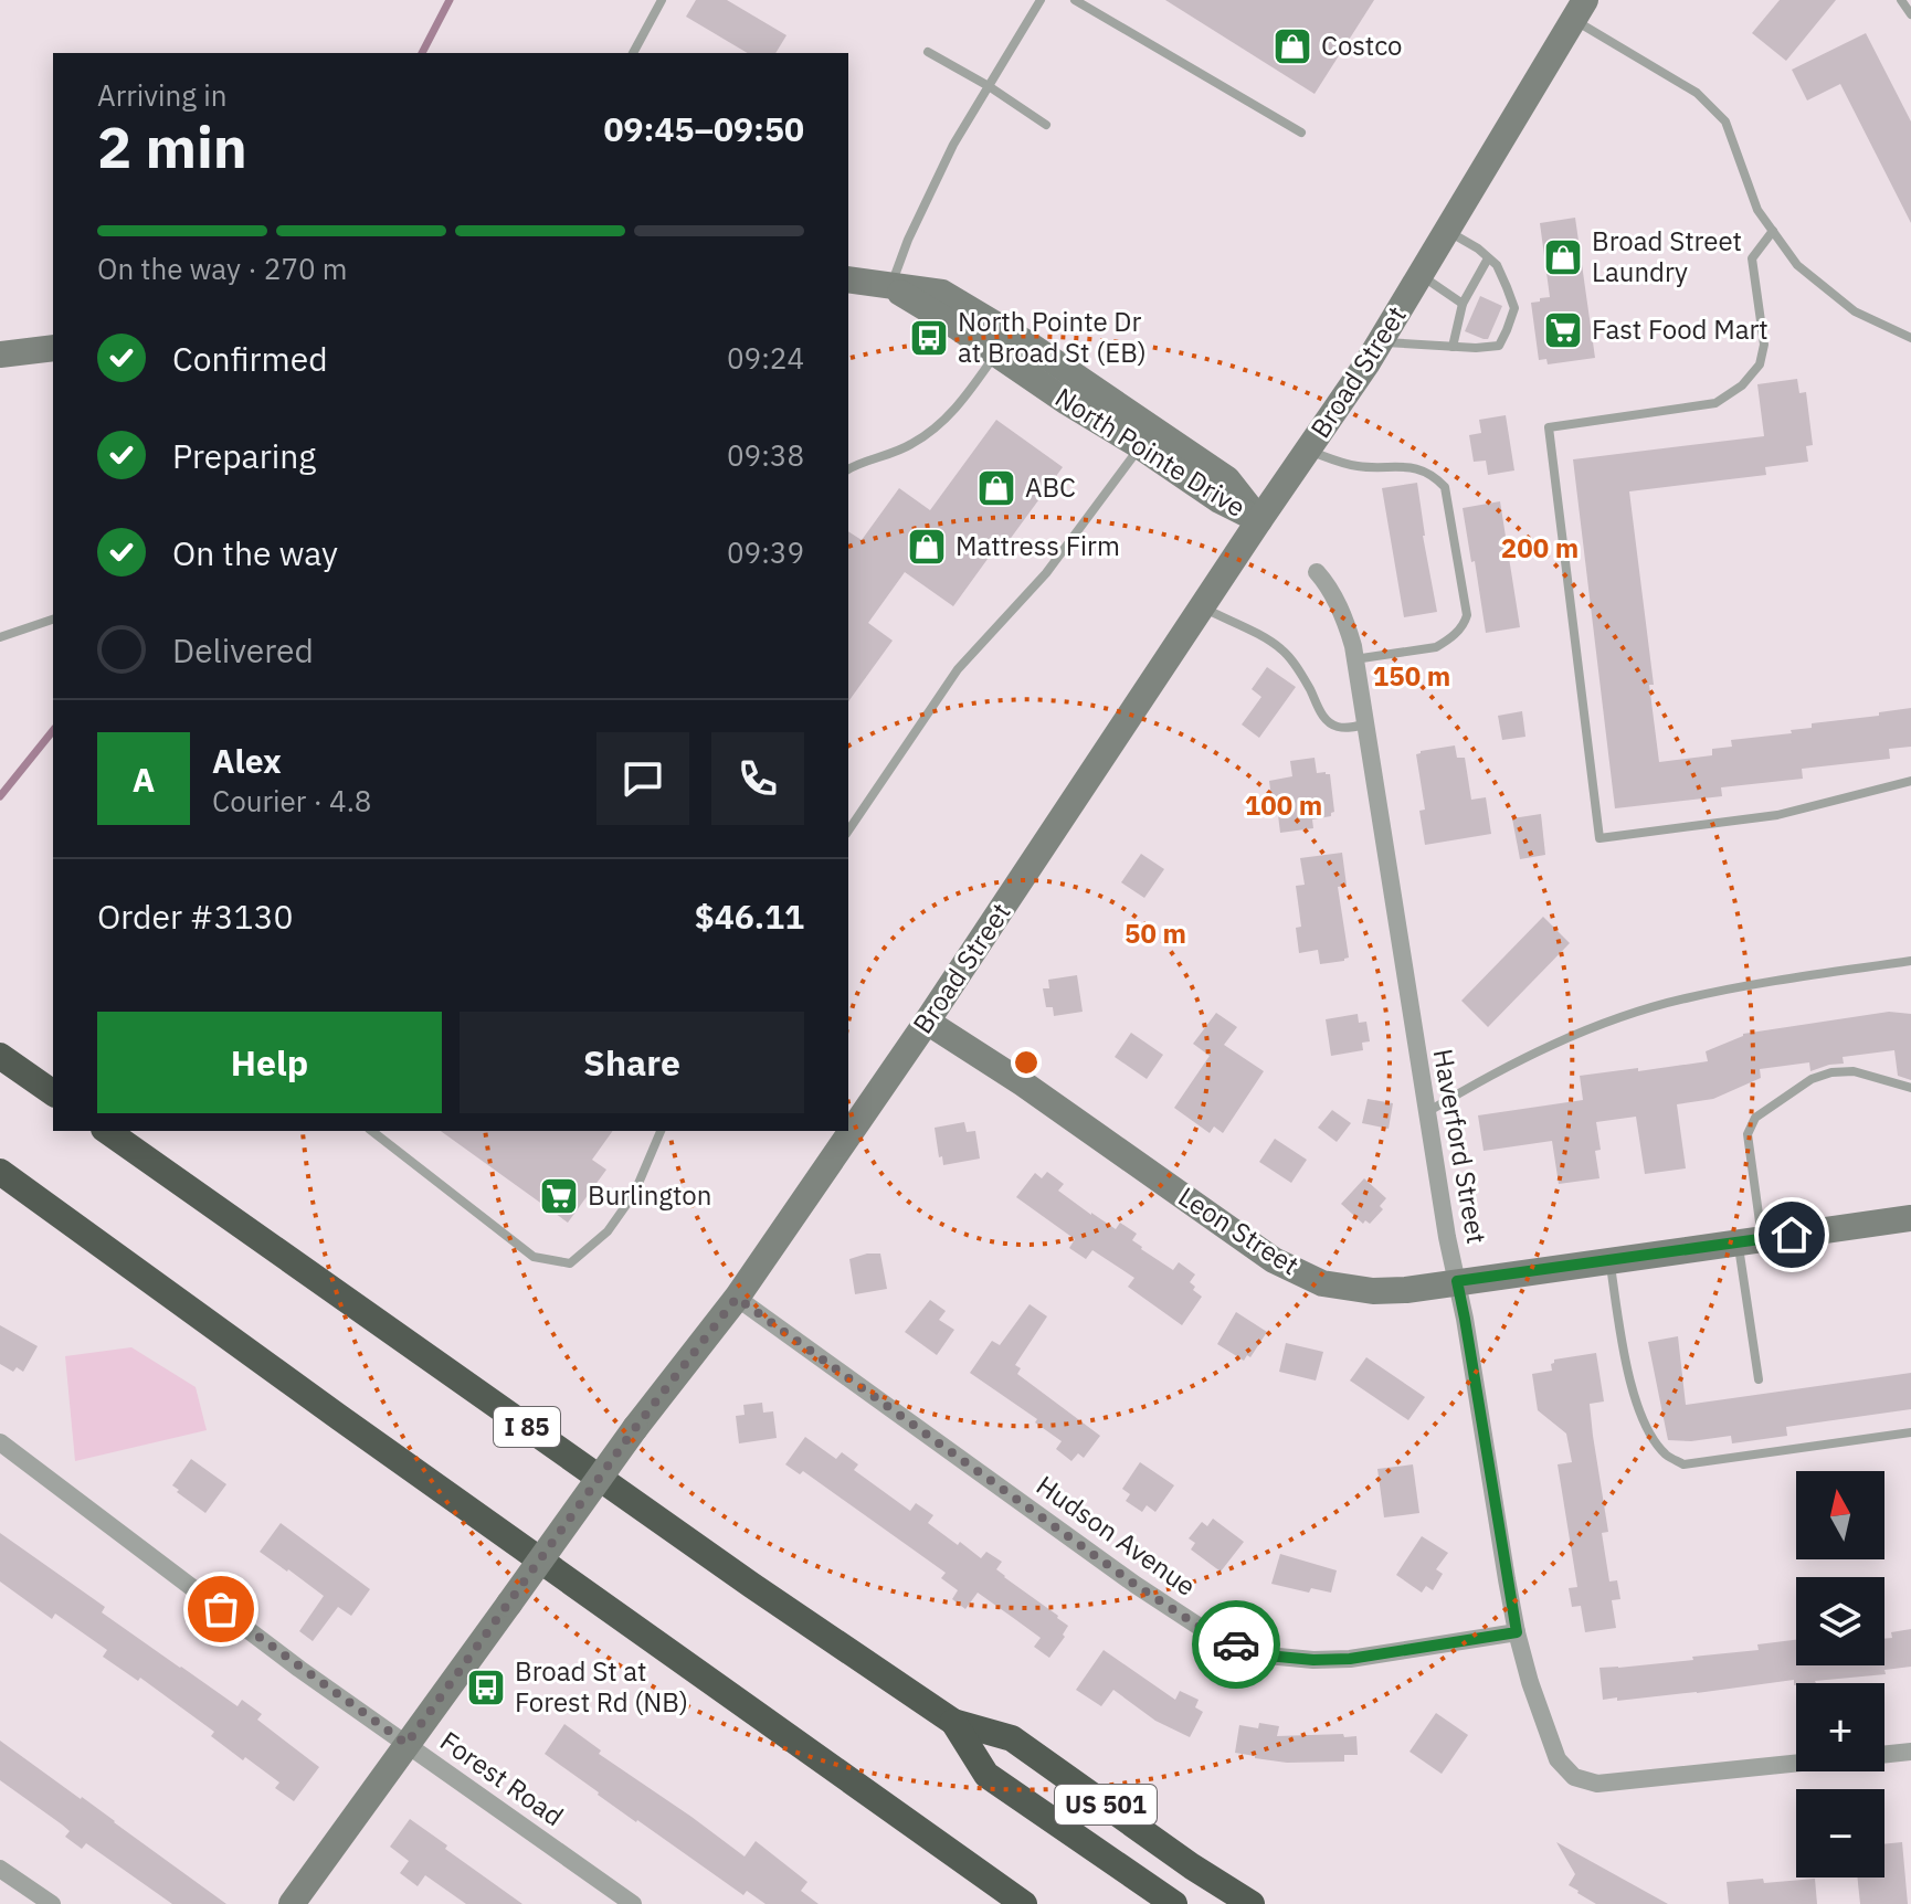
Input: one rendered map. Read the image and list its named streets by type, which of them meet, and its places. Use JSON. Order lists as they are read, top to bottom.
{
  "streets": {
    "highway": ["I 85", "US 501"],
    "main road": ["Broad Street", "North Pointe Drive", "Leon Street"],
    "street": ["Haverford Street", "Hudson Avenue", "Forest Road"]
  },
  "crossings": [
    ["Broad Street", "North Pointe Drive"],
    ["Broad Street", "Leon Street"],
    ["Broad Street", "Hudson Avenue"],
    ["Broad Street", "Forest Road"],
    ["Haverford Street", "Leon Street"],
    ["Haverford Street", "Hudson Avenue"],
    ["I 85", "US 501"]
  ],
  "places": {
    "shop": [
      "Costco",
      "Broad Street Laundry",
      "ABC",
      "Mattress Firm"
    ],
    "supermarket": ["Fast Food Mart", "Burlington"],
    "bus stop": ["North Pointe Dr at Broad St (EB)", "Broad St at Forest Rd (NB)"]
  },
  "north": "top",
  "page": {
    "heading": ["2 min", "Arriving in", "09:45–09:50"],
    "panel": [
      "Alex",
      "Courier · 4.8",
      "Order #3130",
      "$46.11"
    ],
    "bar": "On the way · 270 m",
    "list": [
      ["Confirmed", "09:24"],
      ["Preparing", "09:38"],
      ["On the way", "09:39"],
      "Delivered"
    ],
    "round": "A",
    "buttons": ["Help", "Share"],
    "map_buttons": ["+", "−"]
  },
  "rings": [
    "200 m",
    "150 m",
    "100 m",
    "50 m"
  ]
}
